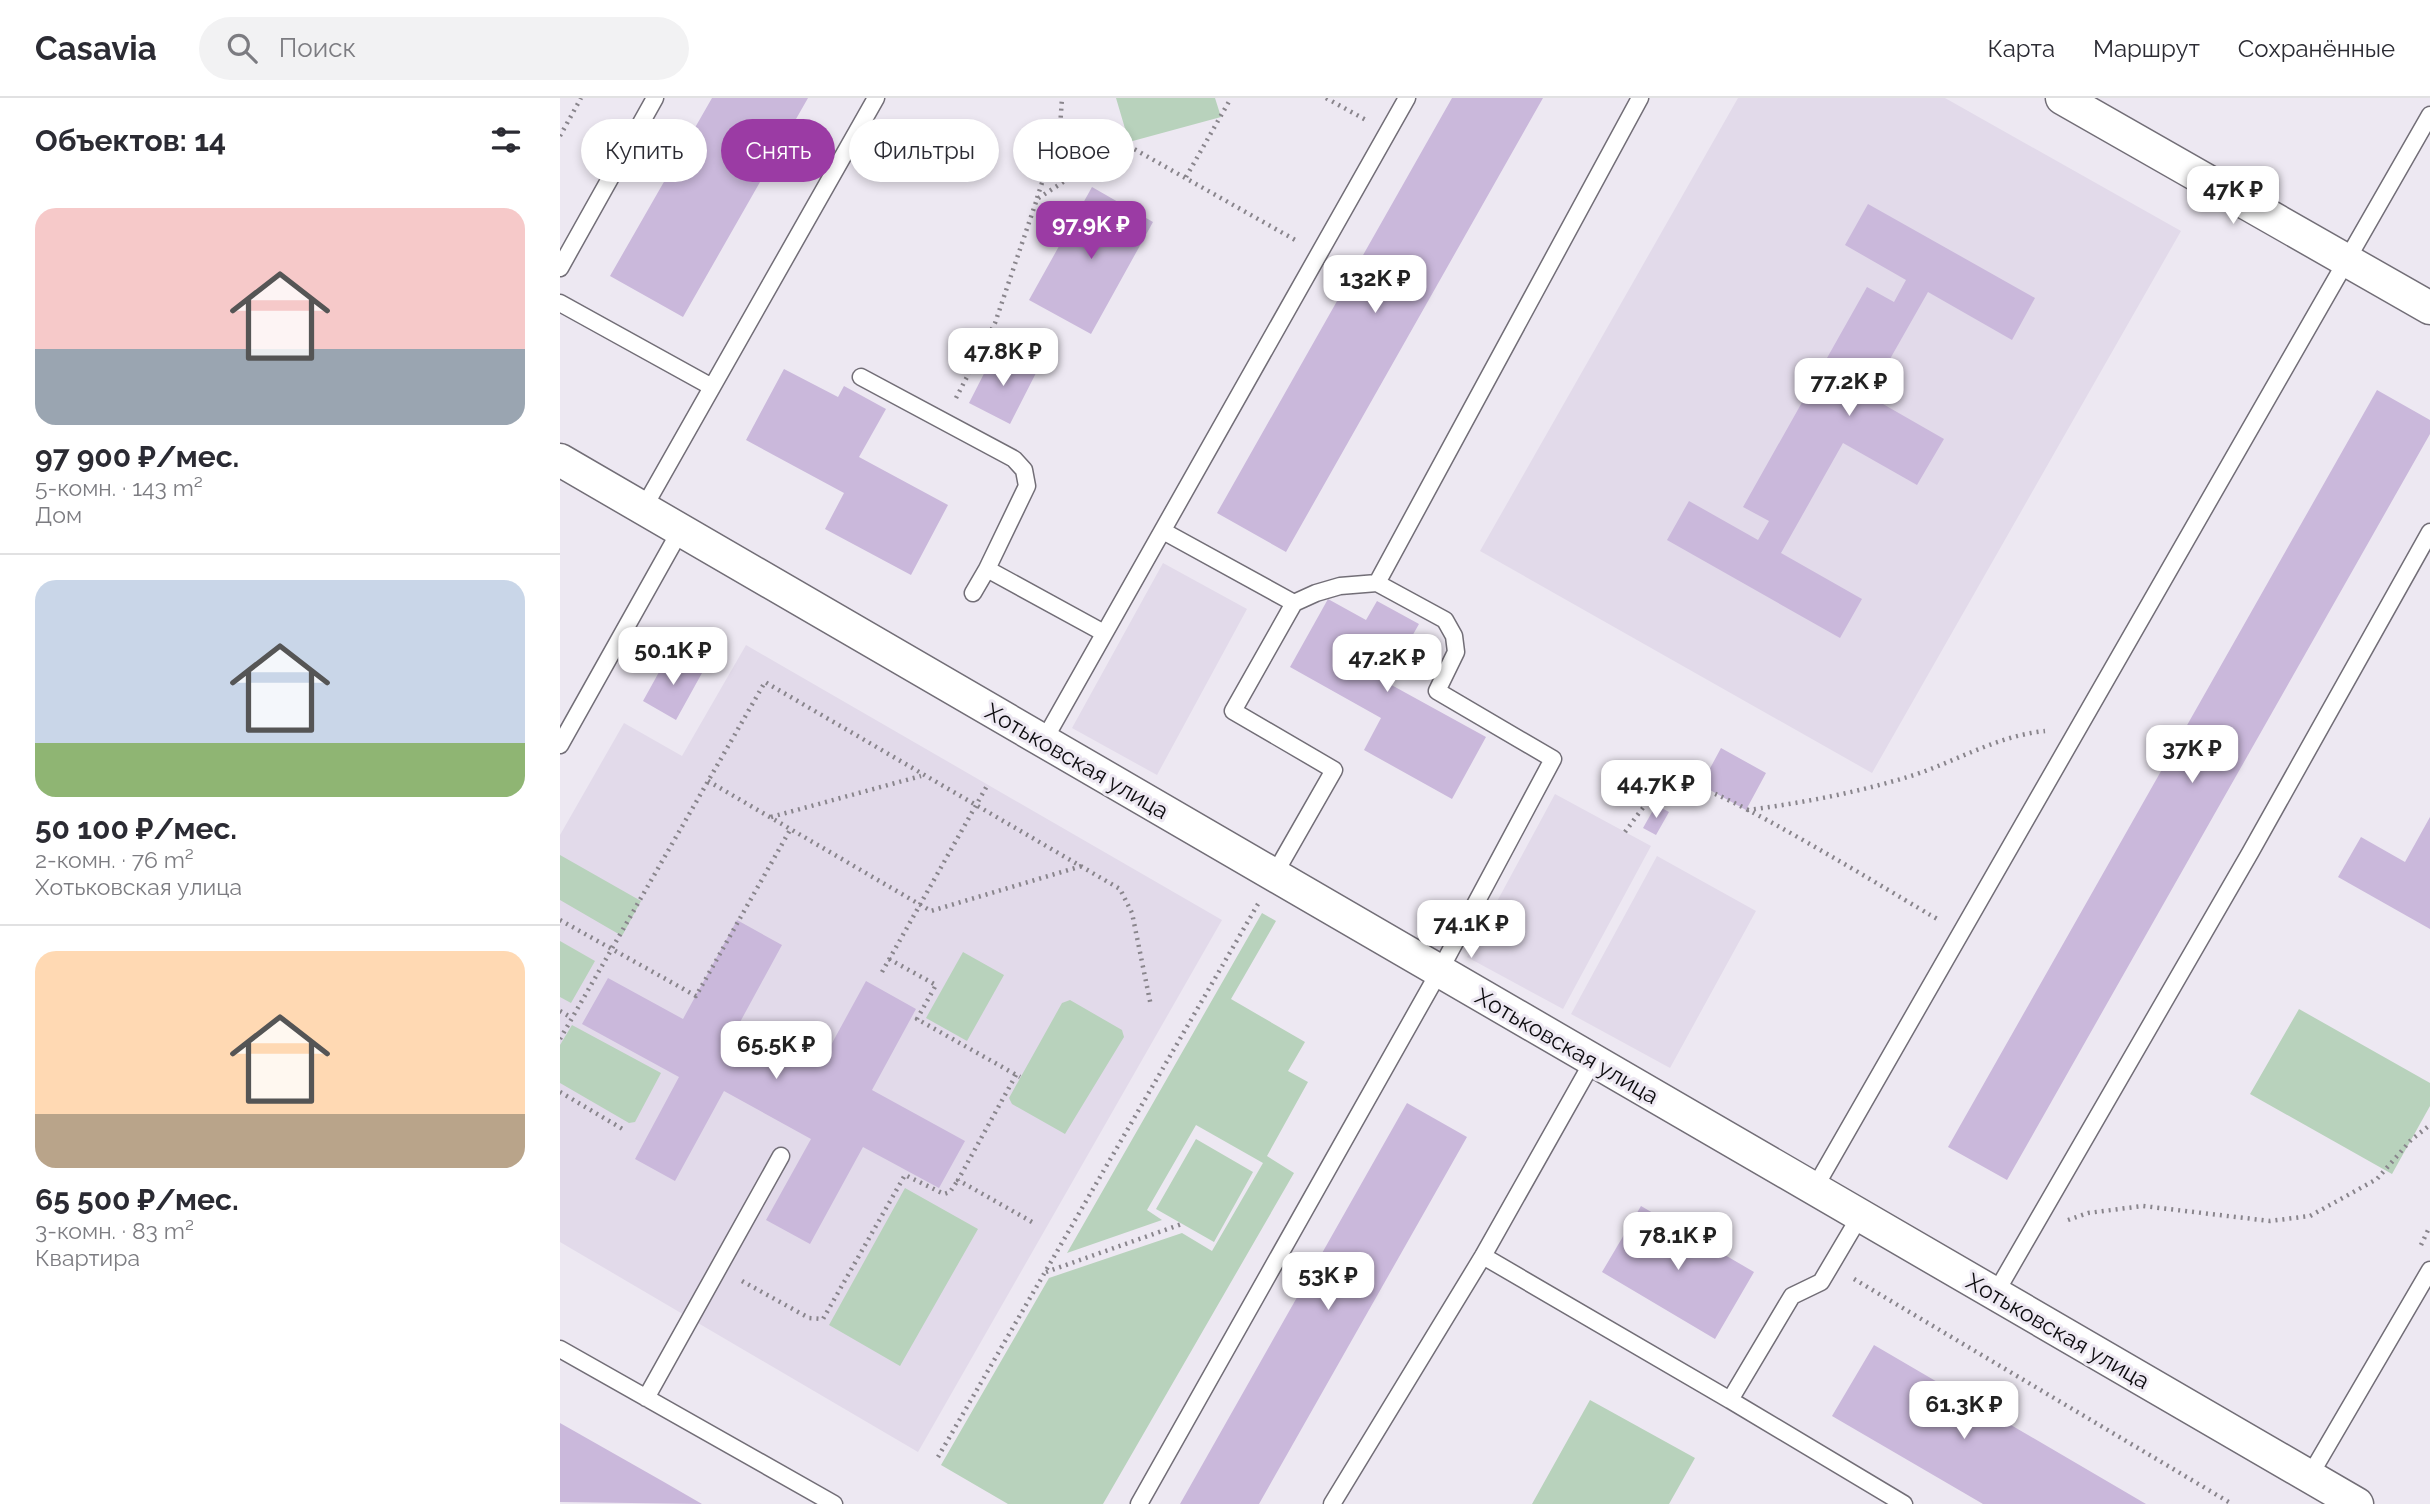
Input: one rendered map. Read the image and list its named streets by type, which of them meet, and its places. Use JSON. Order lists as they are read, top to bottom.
{
  "streets": {
    "street": ["Хотьковская улица"]
  },
  "page": {
    "header": "Casavia",
    "search": "Поиск",
    "nav": ["Карта", "Маршрут", "Сохранённые"],
    "heading": "Объектов: 14",
    "chip": [
      "Купить",
      "Снять",
      "Фильтры",
      "Новое"
    ],
    "price": [
      "47K ₽",
      "97.9K ₽",
      "132K ₽",
      "47.8K ₽",
      "77.2K ₽",
      "50.1K ₽",
      "47.2K ₽",
      "37K ₽",
      "44.7K ₽",
      "74.1K ₽",
      "65.5K ₽",
      "78.1K ₽",
      "53K ₽",
      "61.3K ₽"
    ],
    "list": [
      {
        "name": "97 900 ₽/мес.",
        "note": "5-комн. · 143 m² · Дом"
      },
      {
        "name": "50 100 ₽/мес.",
        "note": "2-комн. · 76 m² · Хотьковская улица"
      },
      {
        "name": "65 500 ₽/мес.",
        "note": "3-комн. · 83 m² · Квартира"
      }
    ]
  }
}
